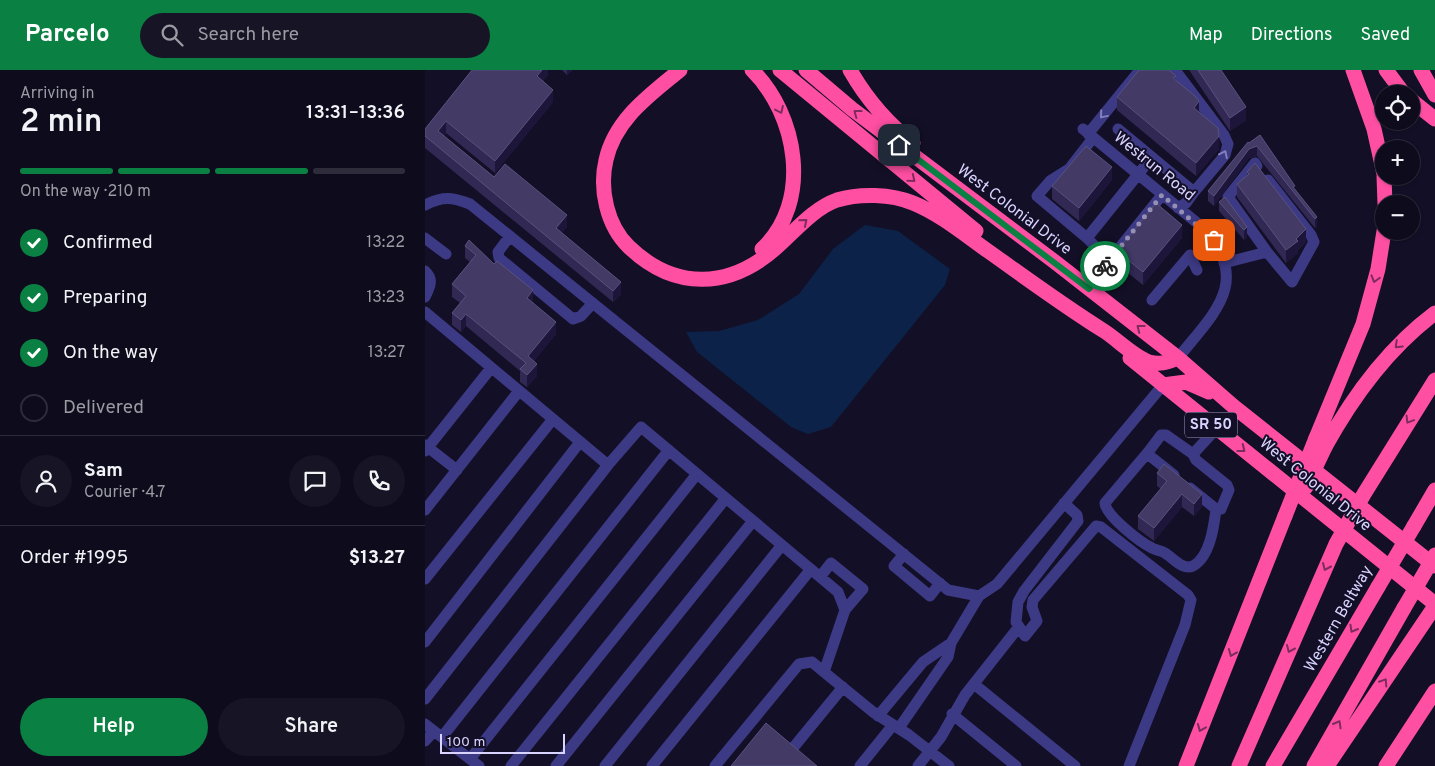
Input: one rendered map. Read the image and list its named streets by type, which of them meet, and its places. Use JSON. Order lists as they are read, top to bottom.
{
  "streets": {
    "highway": ["West Colonial Drive", "SR 50", "Western Beltway"],
    "street": ["Westrun Road"]
  },
  "crossings": [
    ["Westrun Road", "West Colonial Drive"]
  ],
  "scale_bar": "100 m",
  "page": {
    "header": "Parcelo",
    "search": "Search here",
    "nav": ["Map", "Directions", "Saved"],
    "heading": ["2 min", "Arriving in", "13:31–13:36"],
    "panel": [
      "Sam",
      "Courier · 4.7",
      "Order #1995",
      "$13.27"
    ],
    "map_buttons": ["+", "−"],
    "bar": "On the way · 210 m",
    "list": [
      ["Confirmed", "13:22"],
      ["Preparing", "13:23"],
      ["On the way", "13:27"],
      "Delivered"
    ],
    "buttons": ["Help", "Share"],
    "scale": "100 m"
  }
}
